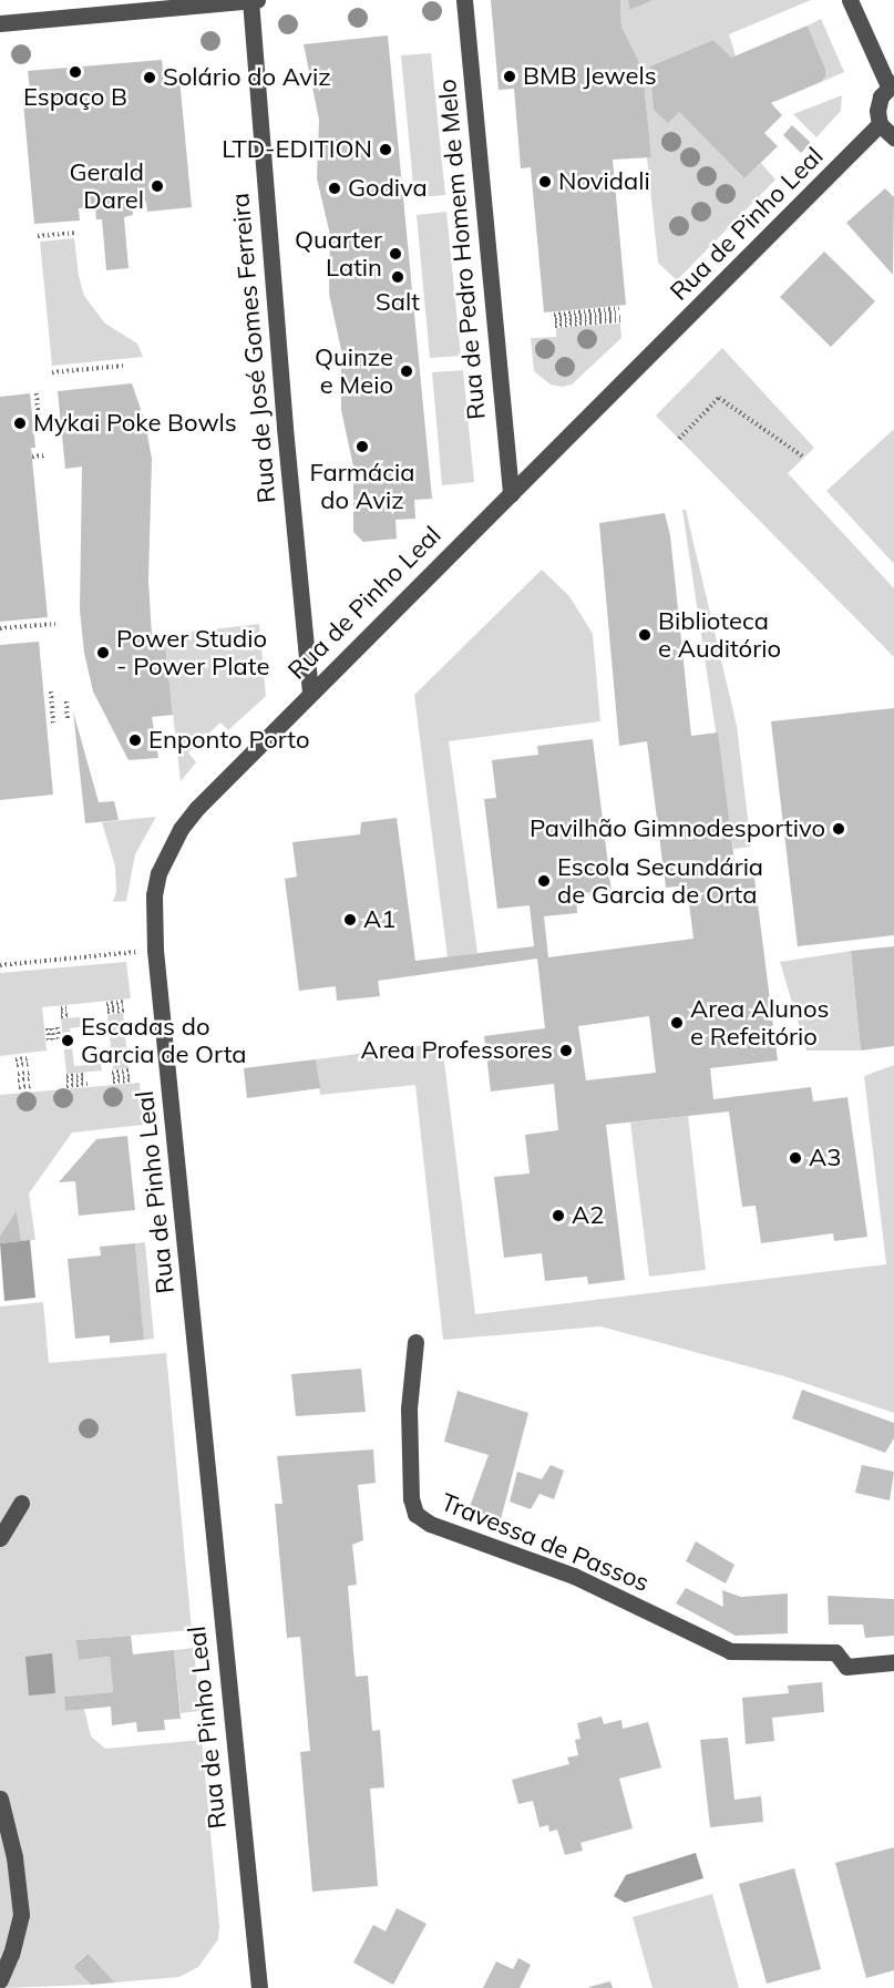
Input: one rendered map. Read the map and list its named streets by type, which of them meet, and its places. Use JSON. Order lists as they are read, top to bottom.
{
  "streets": {
    "street": [
      "Rua de Pinho Leal",
      "Rua de Pedro Homem de Melo",
      "Rua de José Gomes Ferreira",
      "Travessa de Passos"
    ]
  },
  "crossings": [
    ["Rua de Pinho Leal", "Rua de Pedro Homem de Melo"],
    ["Rua de Pinho Leal", "Rua de José Gomes Ferreira"]
  ],
  "places": [
    "Espaço B",
    "BMB Jewels",
    "Solário do Aviz",
    "LTD-EDITION",
    "Novidali",
    "Gerald Darel",
    "Godiva",
    "Quarter Latin",
    "Salt",
    "Quinze e Meio",
    "Mykai Poke Bowls",
    "Farmácia do Aviz",
    "Biblioteca e Auditório",
    "Power Studio - Power Plate",
    "Enponto Porto",
    "Pavilhão Gimnodesportivo",
    "Escola Secundária de Garcia de Orta",
    "A1",
    "Area Alunos e Refeitório",
    "Escadas do Garcia de Orta",
    "Area Professores",
    "A3",
    "A2"
  ]
}
